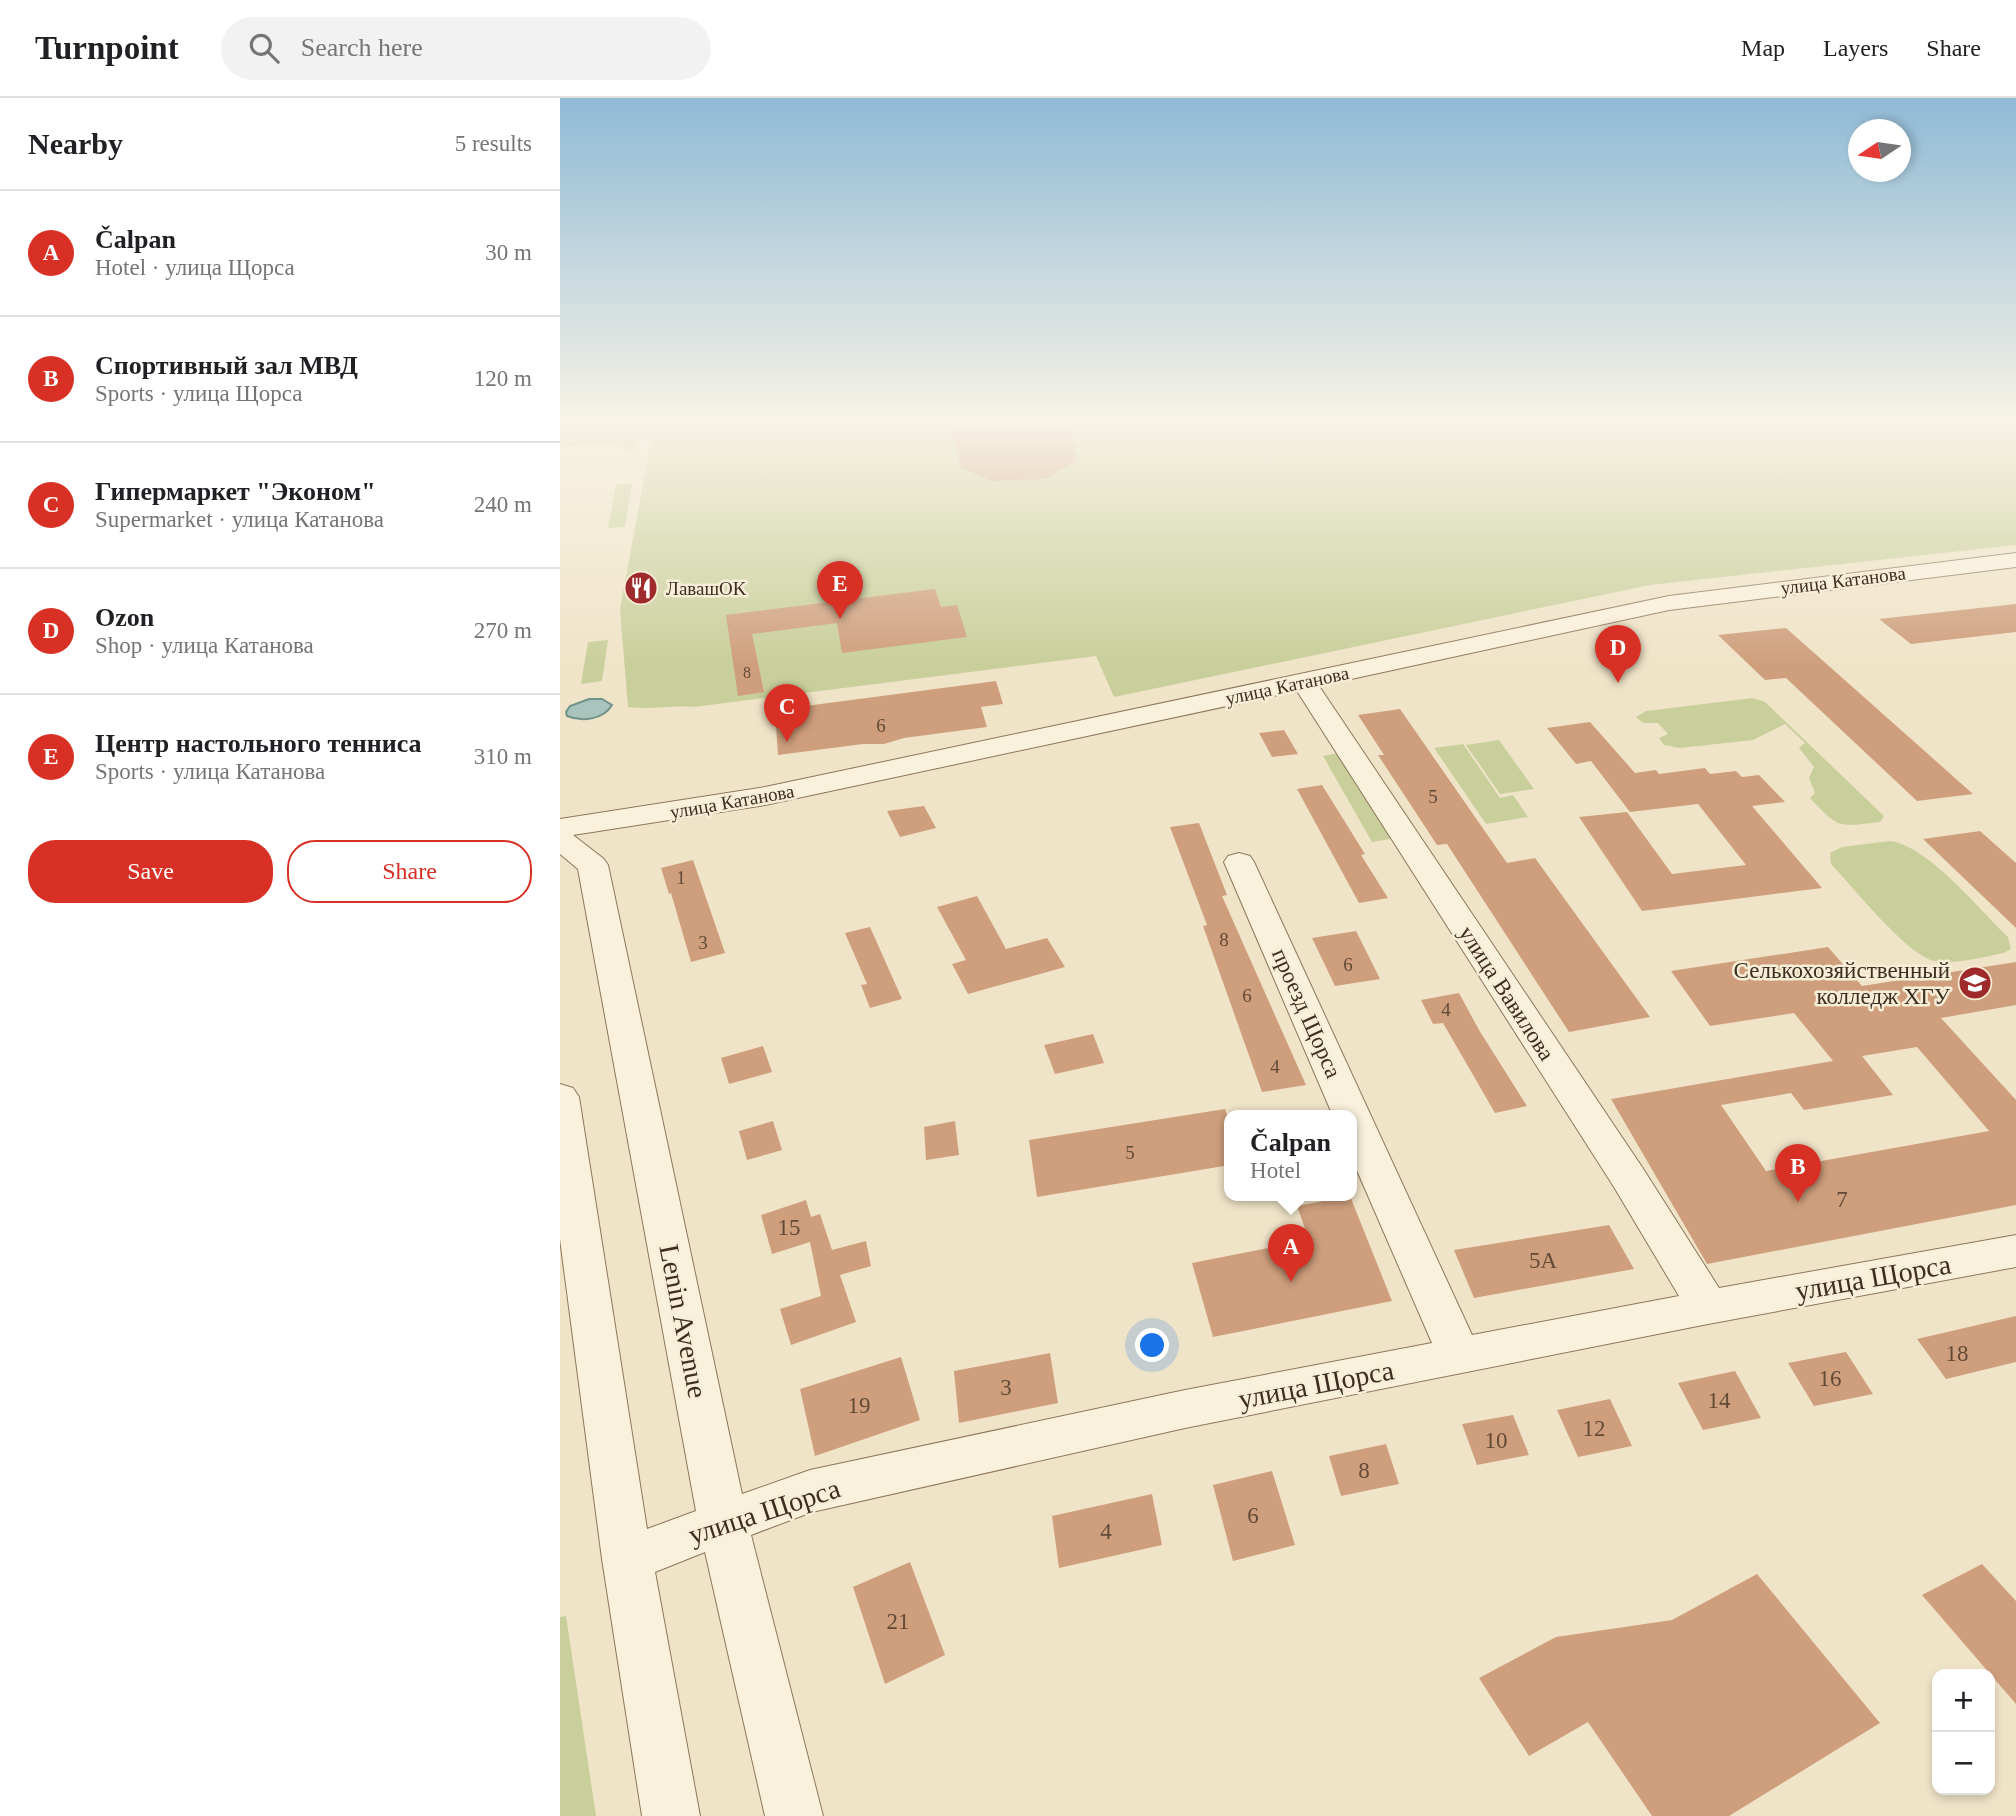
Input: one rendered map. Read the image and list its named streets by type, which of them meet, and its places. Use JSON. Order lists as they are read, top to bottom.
{
  "streets": {
    "street": [
      "улица Катанова",
      "улица Вавилова",
      "проезд Щорса",
      "улица Щорса",
      "Lenin Avenue"
    ]
  },
  "crossings": [
    ["улица Катанова", "улица Вавилова"],
    ["улица Вавилова", "улица Щорса"],
    ["проезд Щорса", "улица Щорса"],
    ["улица Щорса", "Lenin Avenue"]
  ],
  "places": {
    "restaurant": ["ЛавашOK"],
    "school or university": ["Селькохозяйственный колледж ХГУ"]
  },
  "house_numbers": [
    "8",
    "6",
    "5",
    "1",
    "8",
    "3",
    "6",
    "6",
    "4",
    "4",
    "5",
    "7",
    "15",
    "5А",
    "18",
    "16",
    "3",
    "14",
    "19",
    "12",
    "10",
    "8",
    "6",
    "4",
    "21"
  ],
  "north": "left",
  "page": {
    "header": "Turnpoint",
    "search": "Search here",
    "nav": ["Map", "Layers", "Share"],
    "heading": ["Nearby", "5 results"],
    "list": [
      {
        "mark": "A",
        "name": "Čalpan",
        "note": "Hotel · улица Щорса",
        "value": "30 m"
      },
      {
        "mark": "B",
        "name": "Спортивный зал МВД",
        "note": "Sports · улица Щорса",
        "value": "120 m"
      },
      {
        "mark": "C",
        "name": "Гипермаркет \"Эконом\"",
        "note": "Supermarket · улица Катанова",
        "value": "240 m"
      },
      {
        "mark": "D",
        "name": "Ozon",
        "note": "Shop · улица Катанова",
        "value": "270 m"
      },
      {
        "mark": "E",
        "name": "Центр настольного тенниса",
        "note": "Sports · улица Катанова",
        "value": "310 m"
      }
    ],
    "pins": [
      "E",
      "D",
      "C",
      "B",
      "A"
    ],
    "buttons": ["Save", "Share"],
    "popup": ["Čalpan", "Hotel"],
    "map_buttons": ["+", "−"]
  }
}
